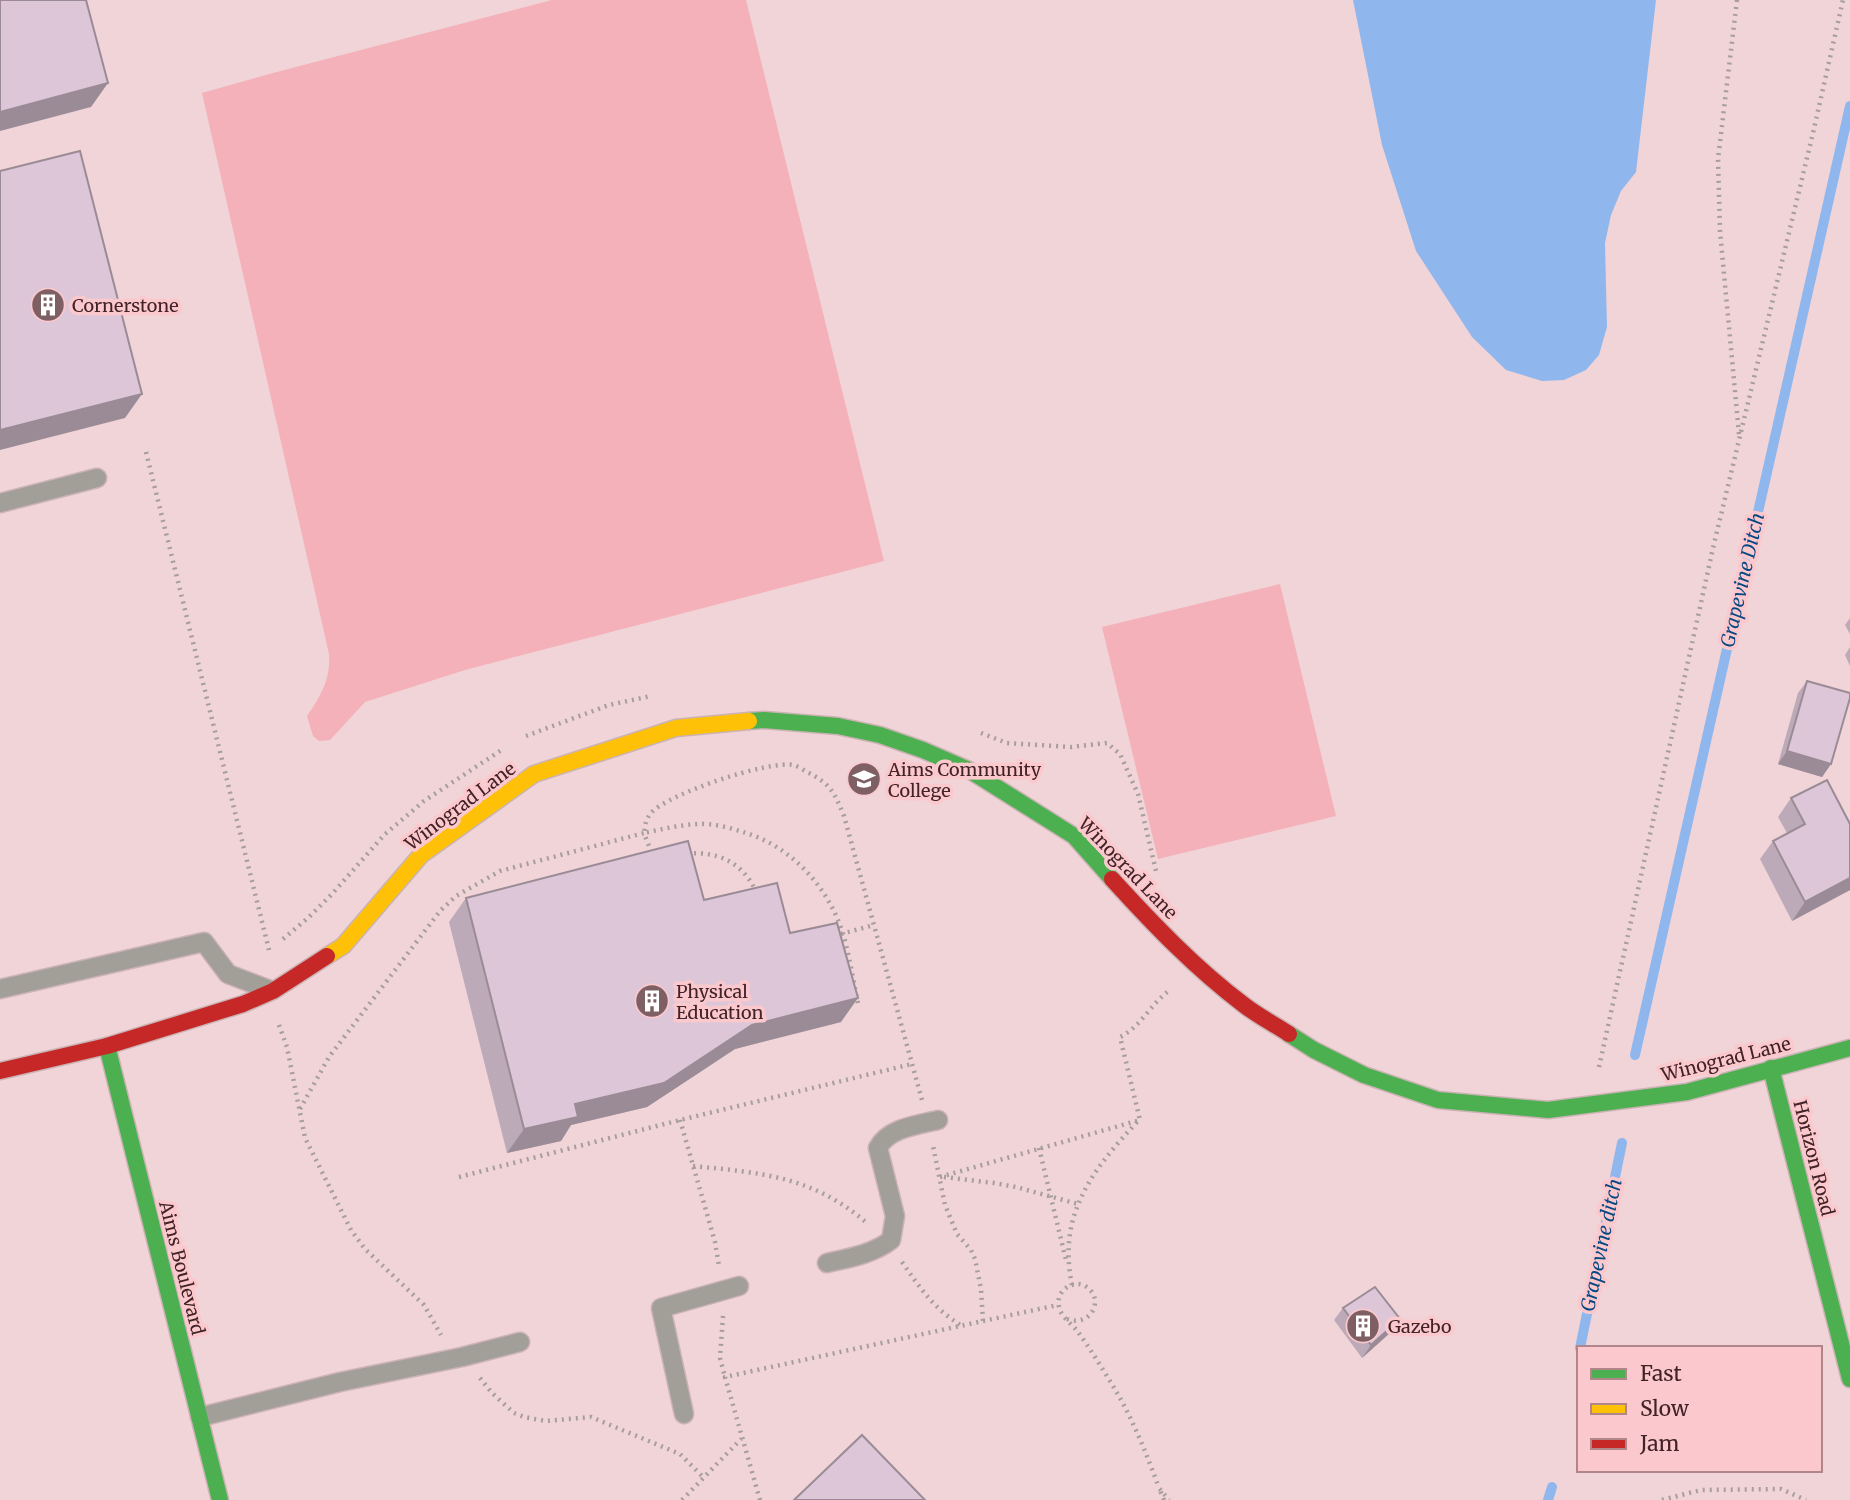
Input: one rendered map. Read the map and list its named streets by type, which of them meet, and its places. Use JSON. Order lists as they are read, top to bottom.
{
  "streets": {
    "street": ["Winograd Lane", "Horizon Road", "Aims Boulevard"]
  },
  "crossings": [
    ["Winograd Lane", "Horizon Road"],
    ["Winograd Lane", "Aims Boulevard"]
  ],
  "water": ["Grapevine Ditch", "Grapevine ditch"],
  "places": {
    "building": ["Cornerstone", "Physical Education", "Gazebo"],
    "school or university": ["Aims Community College"]
  },
  "legend": ["Fast", "Slow", "Jam"]
}
